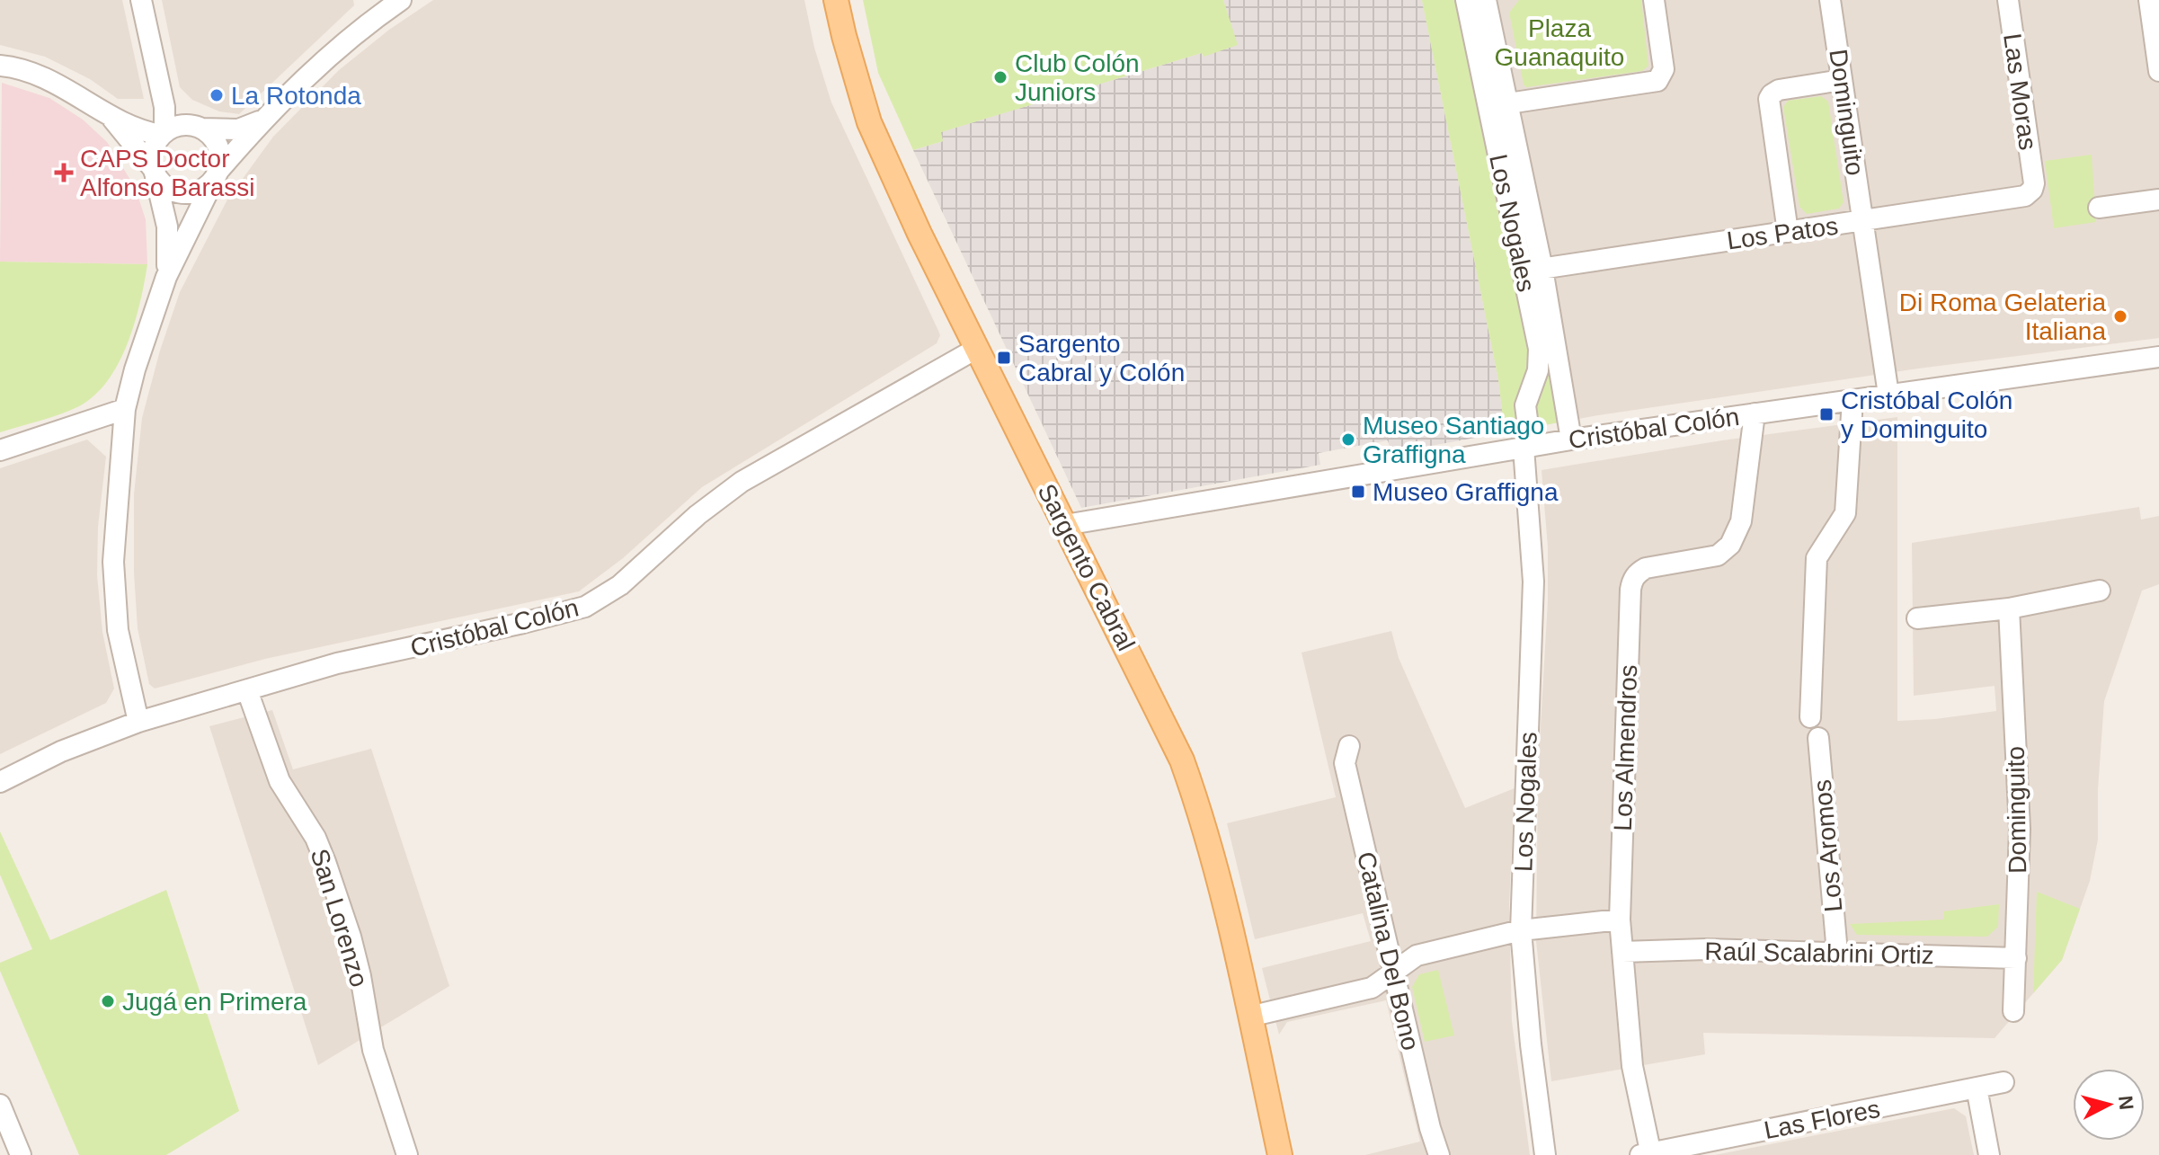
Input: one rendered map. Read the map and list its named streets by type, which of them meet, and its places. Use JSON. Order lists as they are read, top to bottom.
{
  "streets": {
    "main road": ["Sargento Cabral"],
    "street": [
      "Las Moras",
      "Dominguito",
      "Los Nogales",
      "Los Patos",
      "Cristóbal Colón",
      "Los Almendros",
      "Los Aromos",
      "San Lorenzo",
      "Catalina Del Bono",
      "Raúl Scalabrini Ortiz",
      "Las Flores"
    ]
  },
  "crossings": [
    ["Las Moras", "Los Patos"],
    ["Dominguito", "Los Patos"],
    ["Dominguito", "Cristóbal Colón"],
    ["Dominguito", "Raúl Scalabrini Ortiz"],
    ["Los Nogales", "Los Patos"],
    ["Los Nogales", "Cristóbal Colón"],
    ["Cristóbal Colón", "Sargento Cabral"],
    ["Cristóbal Colón", "Los Almendros"],
    ["Cristóbal Colón", "San Lorenzo"],
    ["Los Almendros", "Raúl Scalabrini Ortiz"],
    ["Los Almendros", "Las Flores"],
    ["Los Aromos", "Raúl Scalabrini Ortiz"]
  ],
  "parks": ["Plaza Guanaquito"],
  "places": {
    "other": [
      "Club Colón Juniors",
      "La Rotonda",
      "Di Roma Gelateria Italiana",
      "Museo Santiago Graffigna",
      "Jugá en Primera"
    ],
    "health": ["CAPS Doctor Alfonso Barassi"],
    "transit": ["Sargento Cabral y Colón", "Cristóbal Colón y Dominguito", "Museo Graffigna"]
  },
  "north": "right"
}
